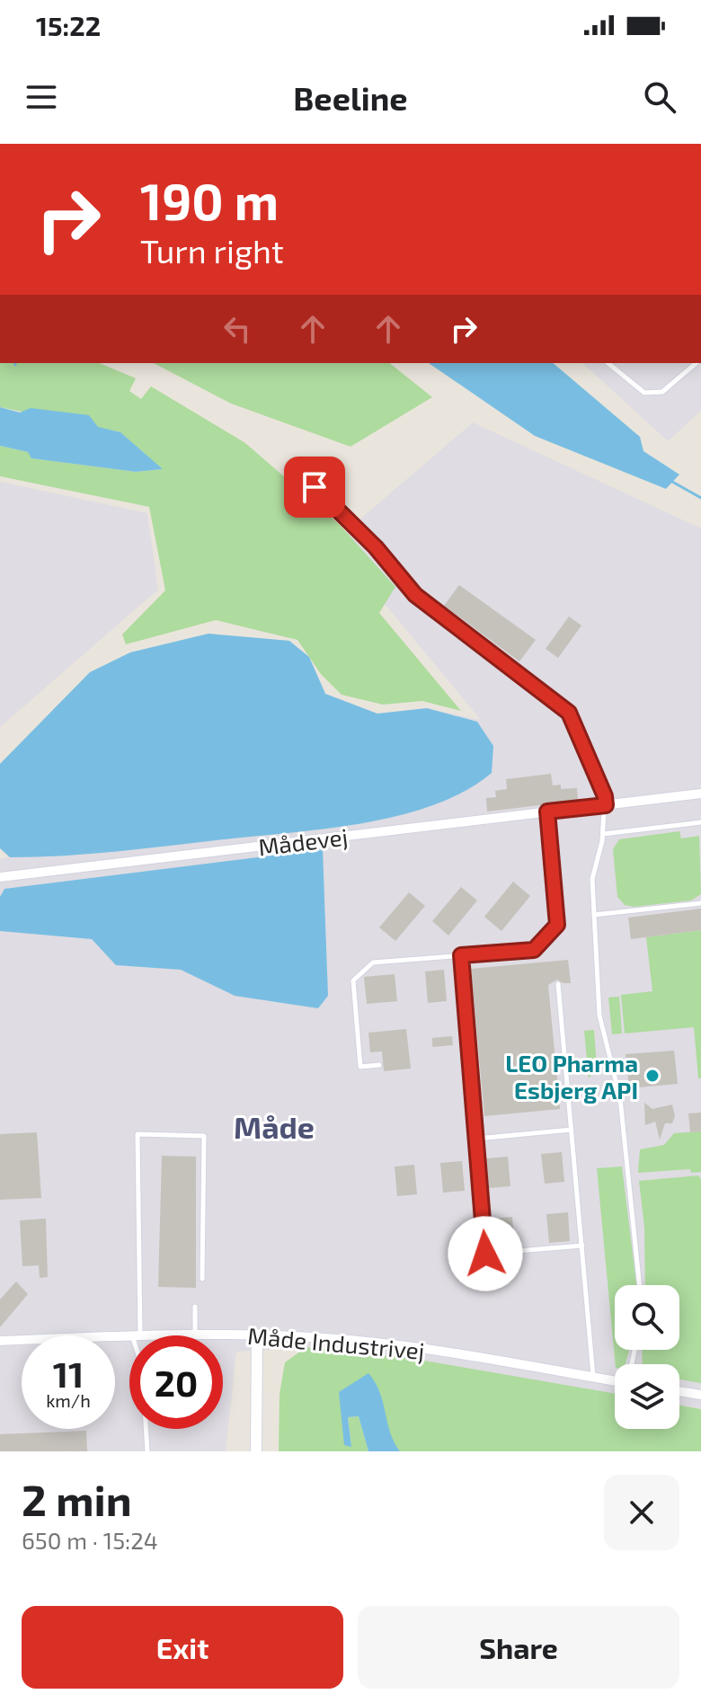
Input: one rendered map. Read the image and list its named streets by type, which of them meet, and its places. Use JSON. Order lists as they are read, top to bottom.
{
  "streets": {
    "street": ["Mådevej", "Måde Industrivej"]
  },
  "districts": ["Måde"],
  "places": ["LEO Pharma Esbjerg API"],
  "page": {
    "status": "15:22",
    "header": "Beeline",
    "turn": ["190 m", "Turn right"],
    "speed": "11 km/h",
    "limit": "20",
    "heading": ["2 min", "650 m · 15:24"],
    "buttons": ["Exit", "Share"]
  }
}
